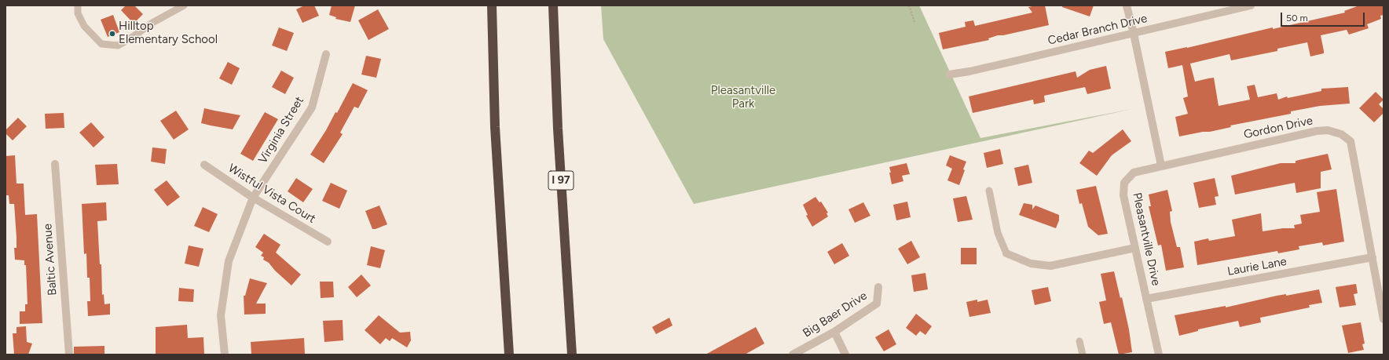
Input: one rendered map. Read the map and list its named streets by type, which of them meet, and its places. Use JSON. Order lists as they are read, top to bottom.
{
  "streets": {
    "highway": ["I 97"],
    "street": [
      "Cedar Branch Drive",
      "Gordon Drive",
      "Virginia Street",
      "Wistful Vista Court",
      "Pleasantville Drive",
      "Baltic Avenue",
      "Laurie Lane",
      "Big Baer Drive"
    ]
  },
  "crossings": [
    ["Gordon Drive", "Pleasantville Drive"],
    ["Gordon Drive", "Laurie Lane"],
    ["Virginia Street", "Wistful Vista Court"],
    ["Pleasantville Drive", "Laurie Lane"]
  ],
  "parks": ["Pleasantville Park"],
  "places": ["Hilltop Elementary School"],
  "scale_bar": "50 m"
}
